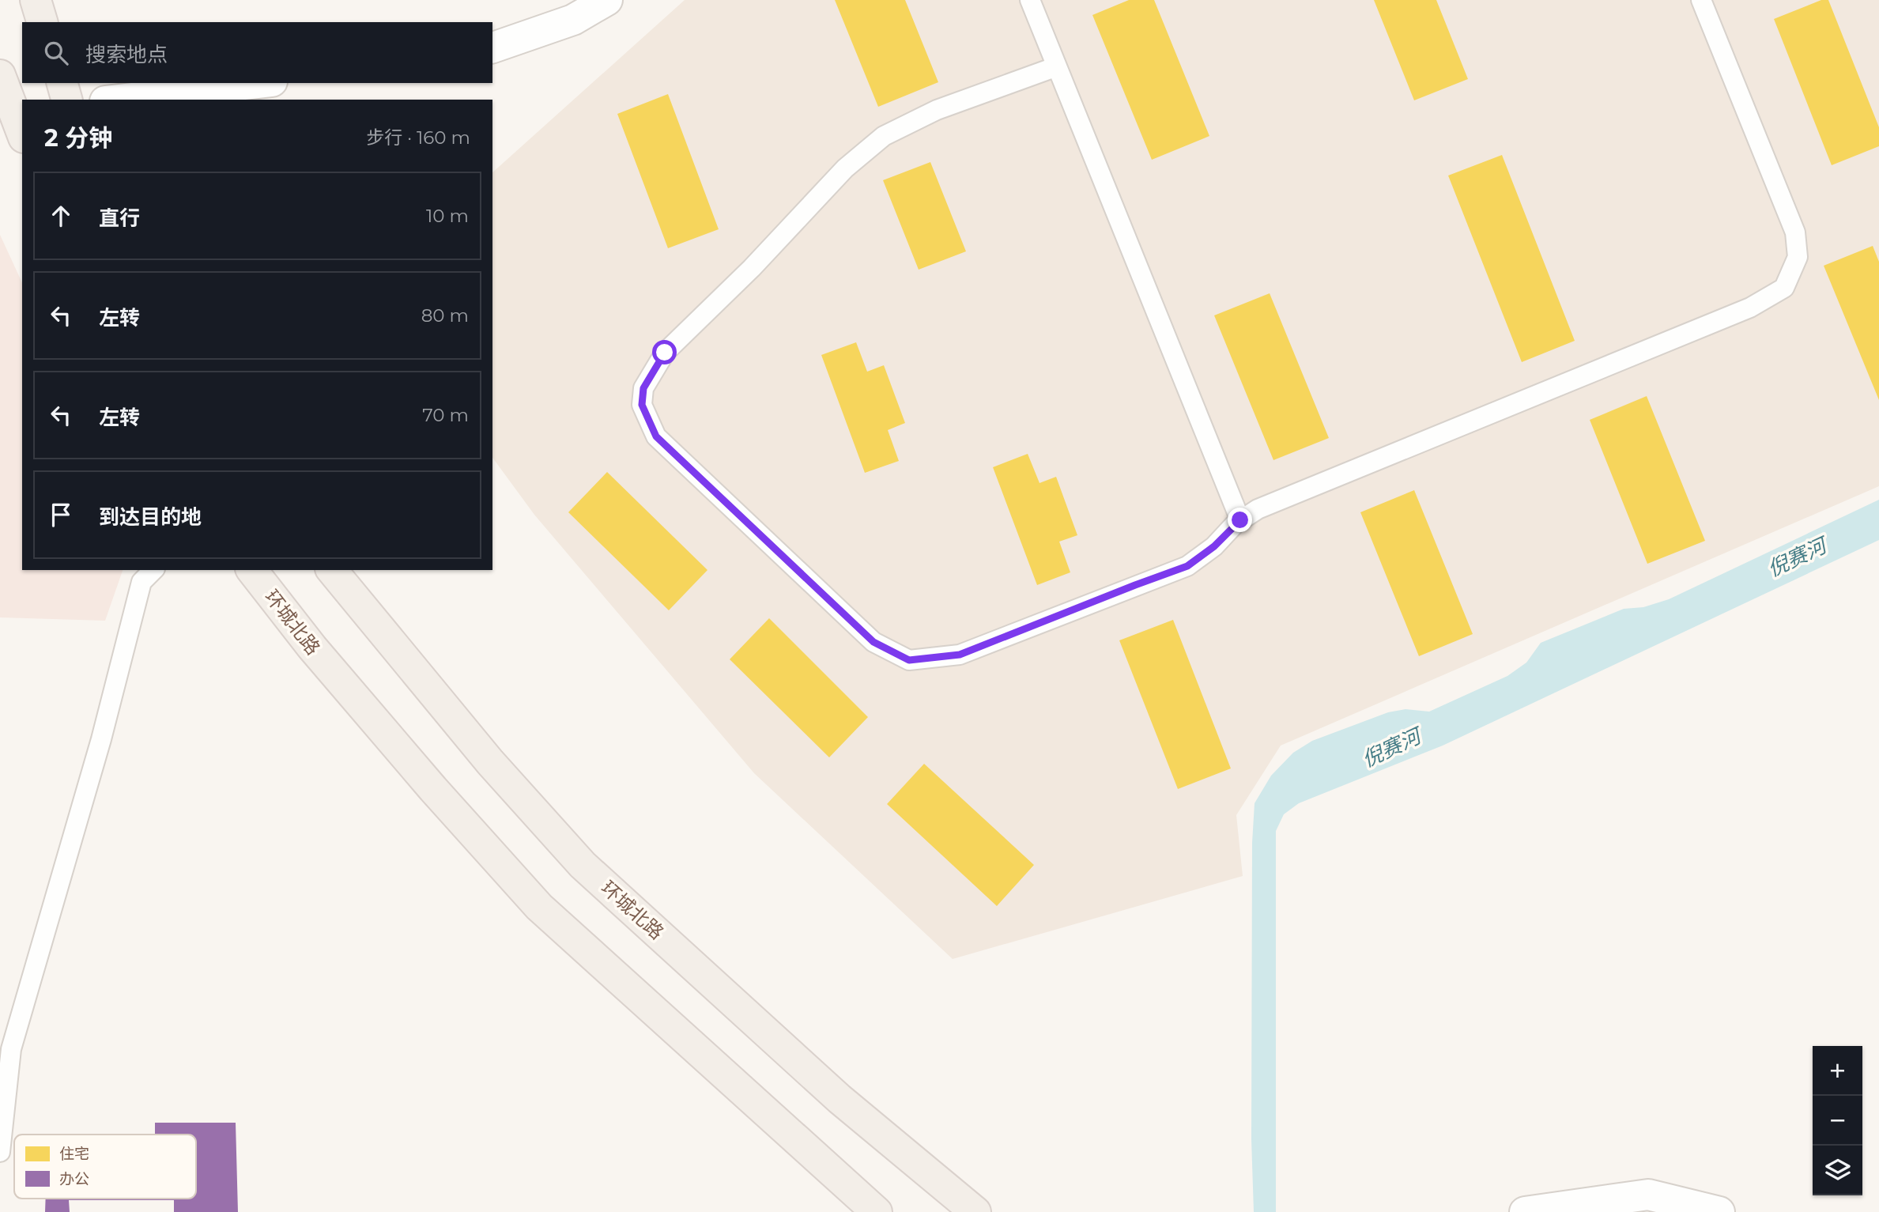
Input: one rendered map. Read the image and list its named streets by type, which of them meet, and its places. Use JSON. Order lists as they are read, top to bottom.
{
  "streets": {
    "main road": ["环城北路"]
  },
  "water": ["倪赛河"],
  "legend": ["住宅", "办公"],
  "page": {
    "search": "搜索地点",
    "heading": ["2 分钟", "步行 · 160 m"],
    "list": [
      ["直行", "10 m"],
      ["左转", "80 m"],
      ["左转", "70 m"],
      "到达目的地"
    ],
    "map_buttons": ["+", "−"]
  }
}
